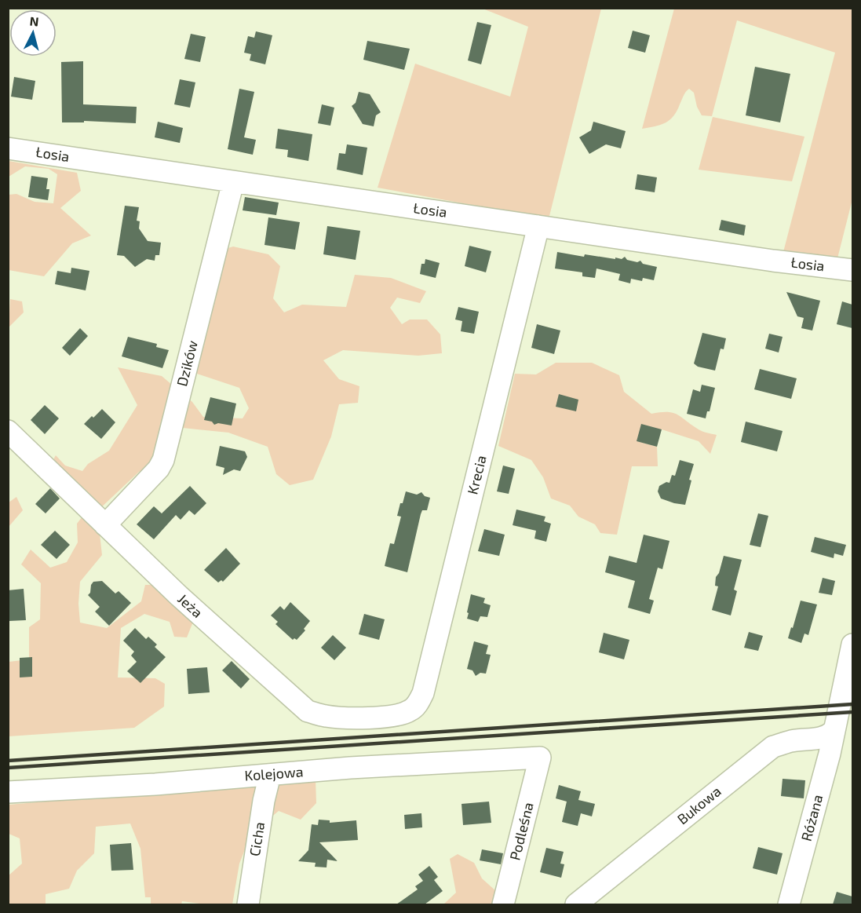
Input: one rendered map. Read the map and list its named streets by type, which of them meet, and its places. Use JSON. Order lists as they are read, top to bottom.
{
  "streets": {
    "street": [
      "Łosia",
      "Dzików",
      "Krecia",
      "Jeża",
      "Kolejowa",
      "Bukowa",
      "Różana",
      "Podleśna",
      "Cicha"
    ]
  },
  "crossings": [
    ["Łosia", "Dzików"],
    ["Łosia", "Krecia"],
    ["Dzików", "Jeża"],
    ["Krecia", "Jeża"],
    ["Kolejowa", "Podleśna"],
    ["Kolejowa", "Cicha"],
    ["Bukowa", "Różana"]
  ],
  "north": "top"
}
